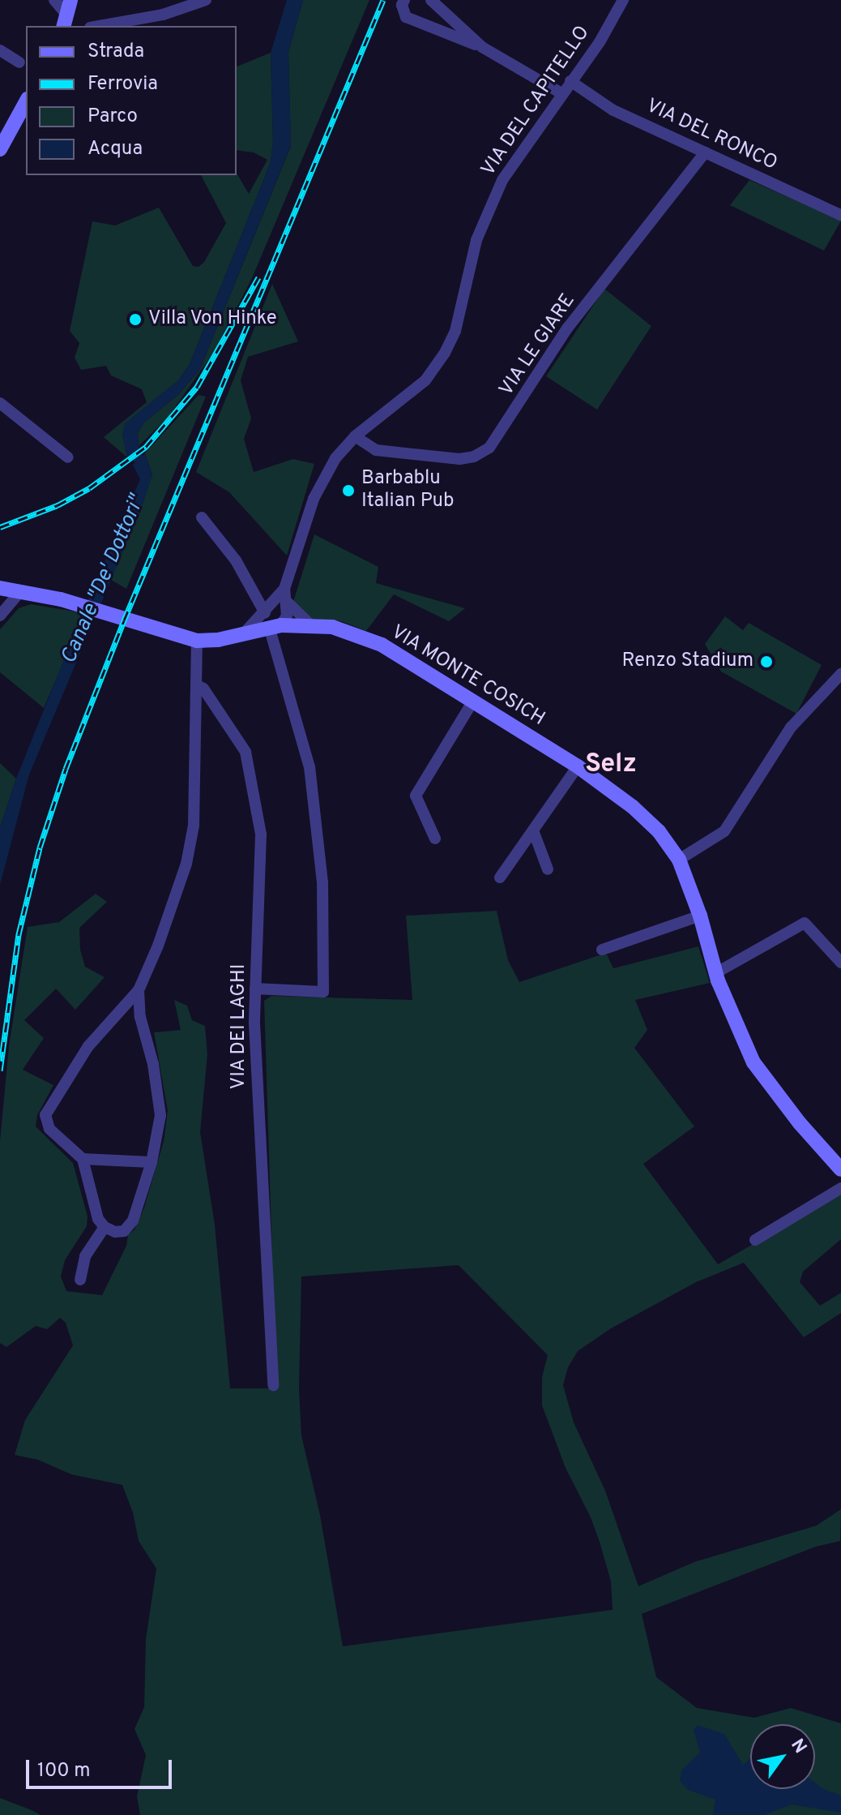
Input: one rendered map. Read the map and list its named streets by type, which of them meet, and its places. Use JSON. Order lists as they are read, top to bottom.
{
  "streets": {
    "street": [
      "VIA DEL CAPITELLO",
      "VIA DEL RONCO",
      "VIA LE GIARE",
      "VIA MONTE COSICH",
      "VIA DEI LAGHI"
    ]
  },
  "crossings": [
    ["VIA DEL CAPITELLO", "VIA DEL RONCO"],
    ["VIA DEL CAPITELLO", "VIA LE GIARE"],
    ["VIA DEL CAPITELLO", "VIA MONTE COSICH"],
    ["VIA DEL RONCO", "VIA LE GIARE"]
  ],
  "districts": ["Selz"],
  "water": ["Canale \"De' Dottori\""],
  "places": ["Villa Von Hinke", "Barbablu Italian Pub", "Renzo Stadium"],
  "legend": [
    "Strada",
    "Ferrovia",
    "Parco",
    "Acqua"
  ],
  "scale_bar": "100 m",
  "north": "top right"
}
